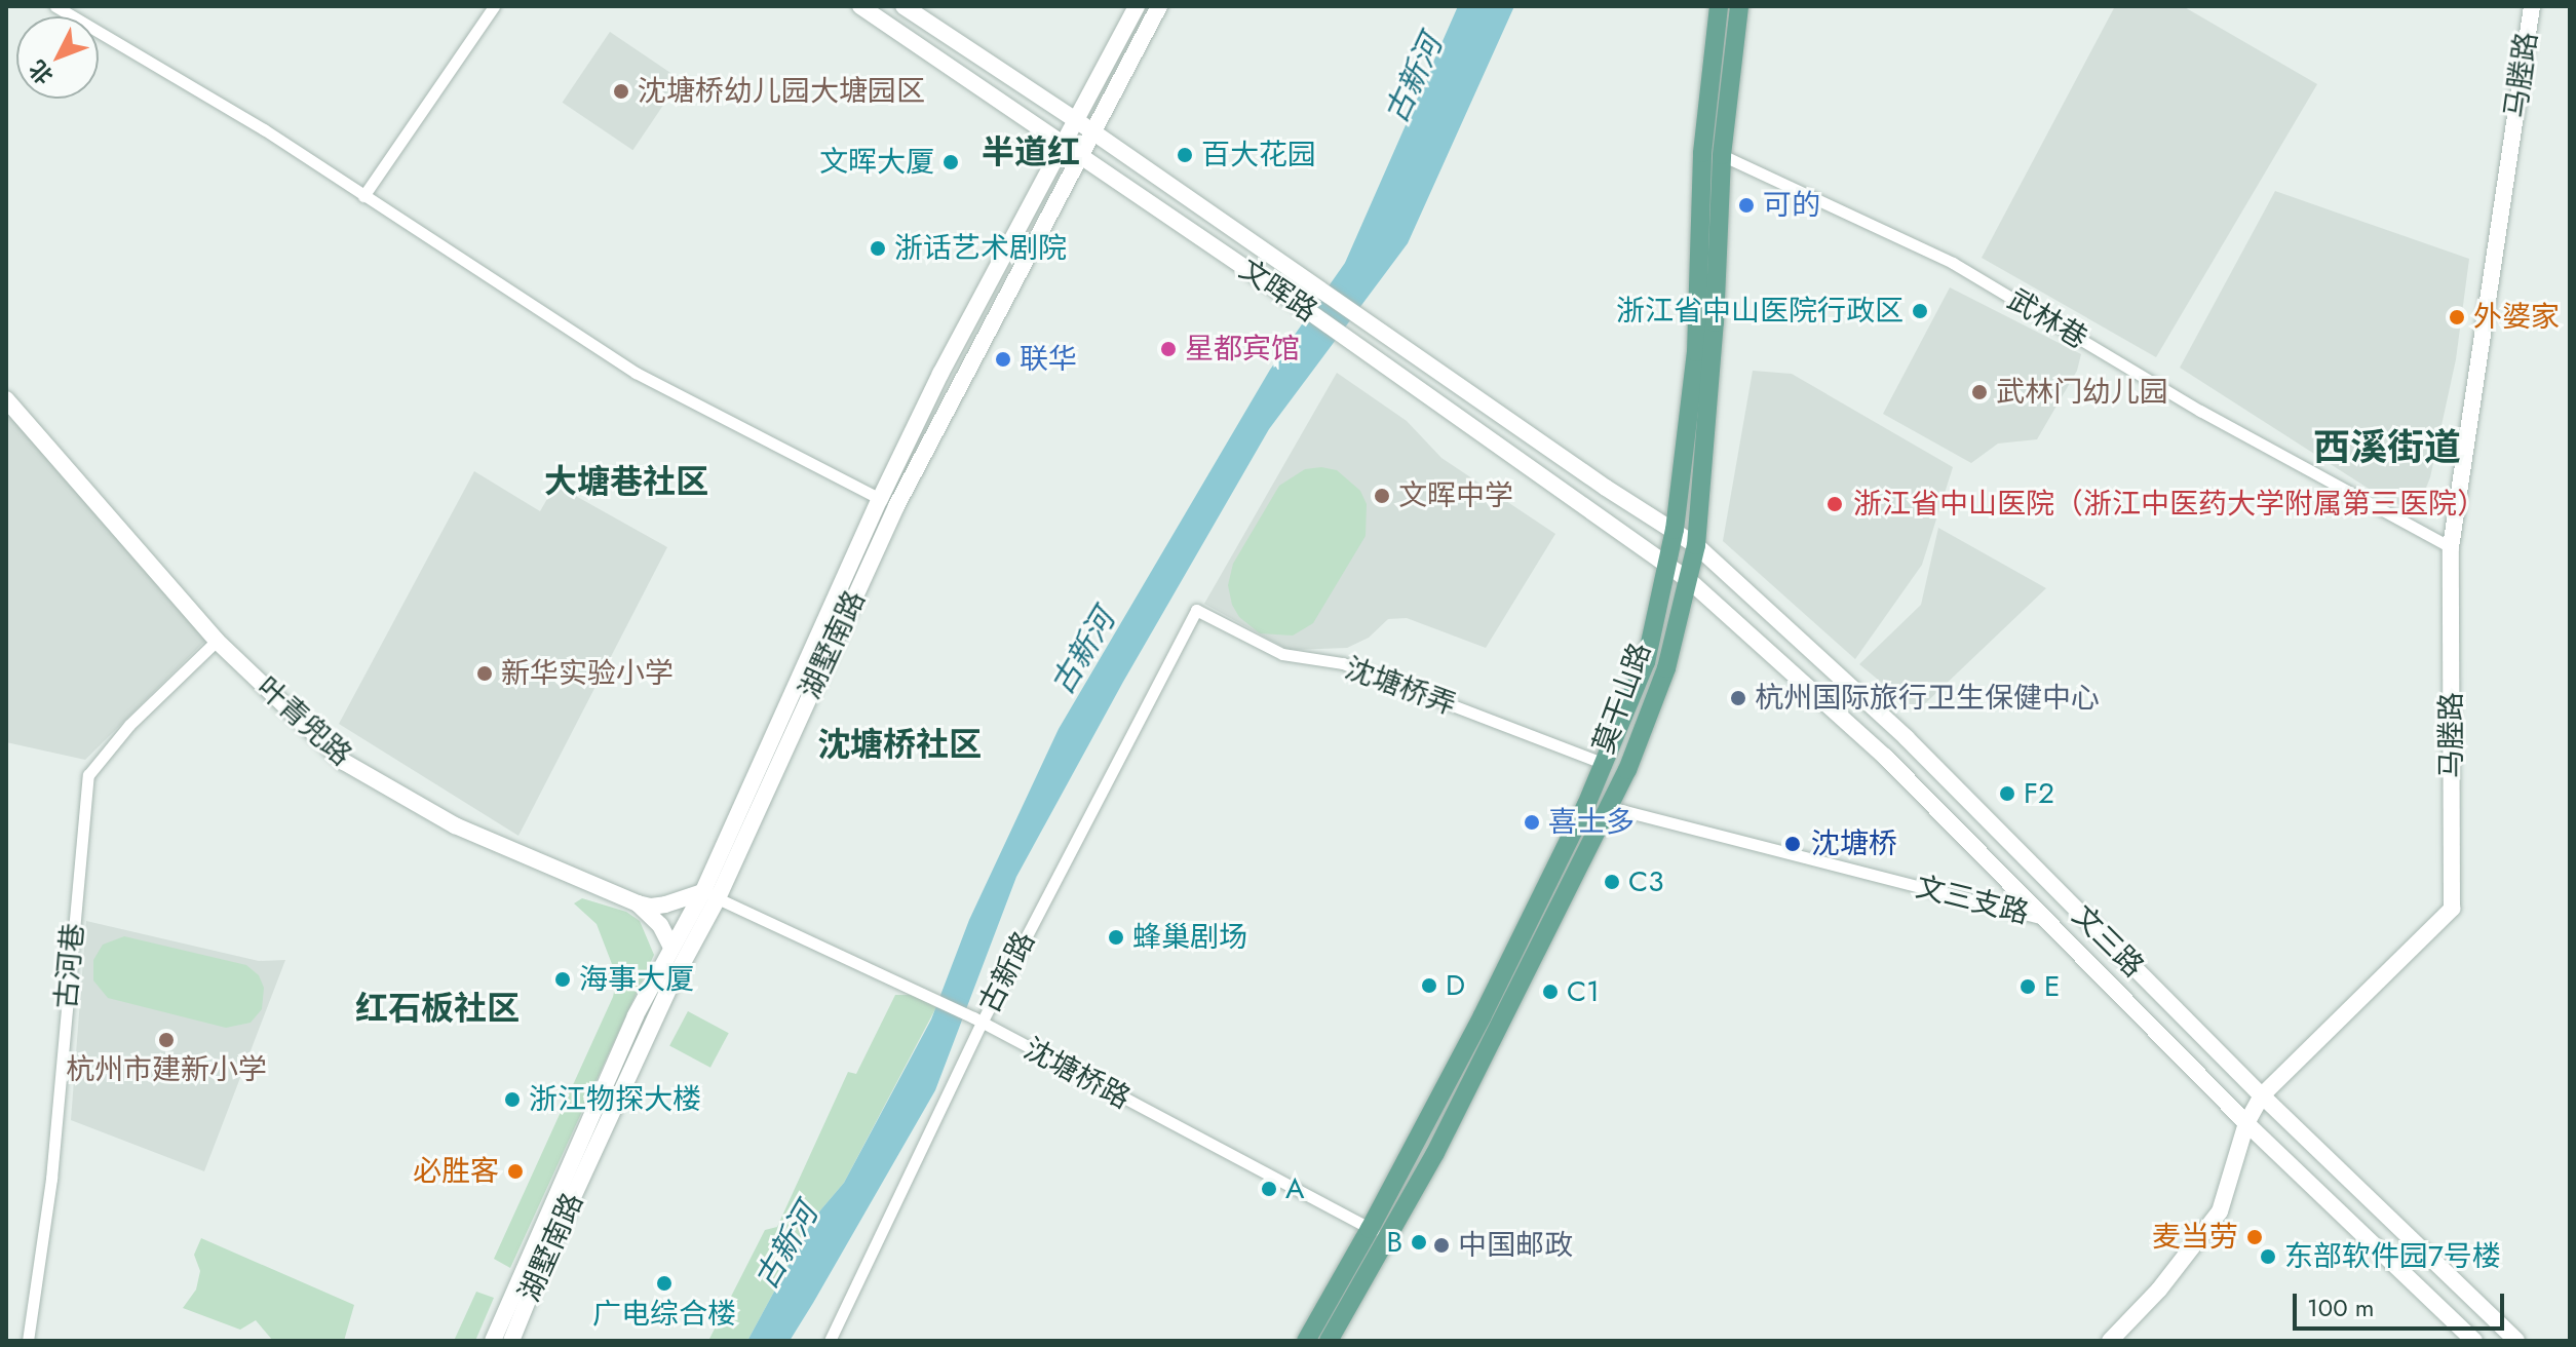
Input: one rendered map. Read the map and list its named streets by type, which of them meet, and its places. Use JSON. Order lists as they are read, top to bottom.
{
  "streets": {
    "main road": [
      "马塍路",
      "文晖路",
      "湖墅南路",
      "莫干山路",
      "叶青兜路",
      "文三路"
    ],
    "street": [
      "武林巷",
      "沈塘桥弄",
      "文三支路",
      "古河巷",
      "古新路",
      "沈塘桥路"
    ]
  },
  "crossings": [
    ["马塍路", "武林巷"],
    ["马塍路", "文三路"],
    ["文晖路", "湖墅南路"],
    ["文晖路", "莫干山路"],
    ["文晖路", "文三路"],
    ["武林巷", "莫干山路"],
    ["湖墅南路", "叶青兜路"],
    ["湖墅南路", "沈塘桥路"],
    ["沈塘桥弄", "莫干山路"],
    ["沈塘桥弄", "古新路"],
    ["莫干山路", "文三支路"],
    ["莫干山路", "文三路"],
    ["莫干山路", "沈塘桥路"],
    ["叶青兜路", "古河巷"],
    ["文三支路", "文三路"],
    ["古新路", "沈塘桥路"]
  ],
  "districts": [
    "半道红",
    "西溪街道",
    "大塘巷社区",
    "沈塘桥社区",
    "红石板社区"
  ],
  "water": ["古新河"],
  "places": [
    "沈塘桥幼儿园大塘园区",
    "百大花园",
    "文晖大厦",
    "可的",
    "浙话艺术剧院",
    "浙江省中山医院行政区",
    "外婆家",
    "星都宾馆",
    "联华",
    "武林门幼儿园",
    "文晖中学",
    "浙江省中山医院（浙江中医药大学附属第三医院）",
    "新华实验小学",
    "杭州国际旅行卫生保健中心",
    "F2",
    "喜士多",
    "沈塘桥",
    "C3",
    "蜂巢剧场",
    "海事大厦",
    "D",
    "E",
    "C1",
    "杭州市建新小学",
    "浙江物探大楼",
    "必胜客",
    "A",
    "麦当劳",
    "B",
    "中国邮政",
    "东部软件园7号楼",
    "广电综合楼"
  ],
  "scale_bar": "100 m",
  "north": "bottom left"
}
